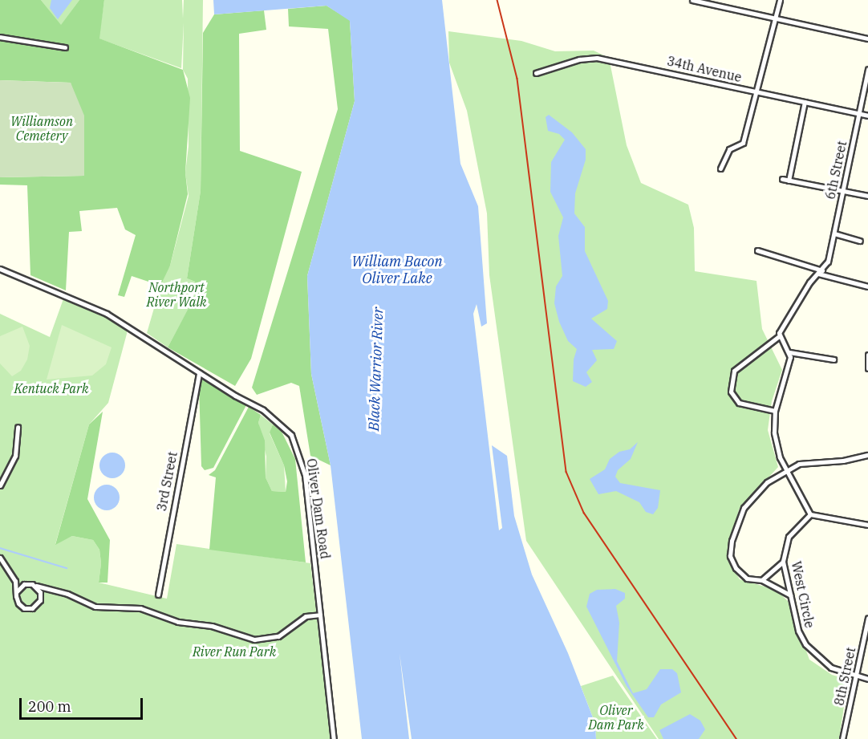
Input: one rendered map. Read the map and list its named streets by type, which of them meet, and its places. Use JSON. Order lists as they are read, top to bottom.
{
  "streets": {
    "street": [
      "34th Avenue",
      "6th Street",
      "3rd Street",
      "Oliver Dam Road",
      "West Circle",
      "8th Street"
    ]
  },
  "crossings": [
    ["34th Avenue", "6th Street"],
    ["3rd Street", "Oliver Dam Road"],
    ["West Circle", "8th Street"]
  ],
  "water": ["William Bacon Oliver Lake", "Black Warrior River"],
  "parks": [
    "Williamson Cemetery",
    "Northport River Walk",
    "Kentuck Park",
    "River Run Park",
    "Oliver Dam Park"
  ],
  "scale_bar": "200 m"
}
